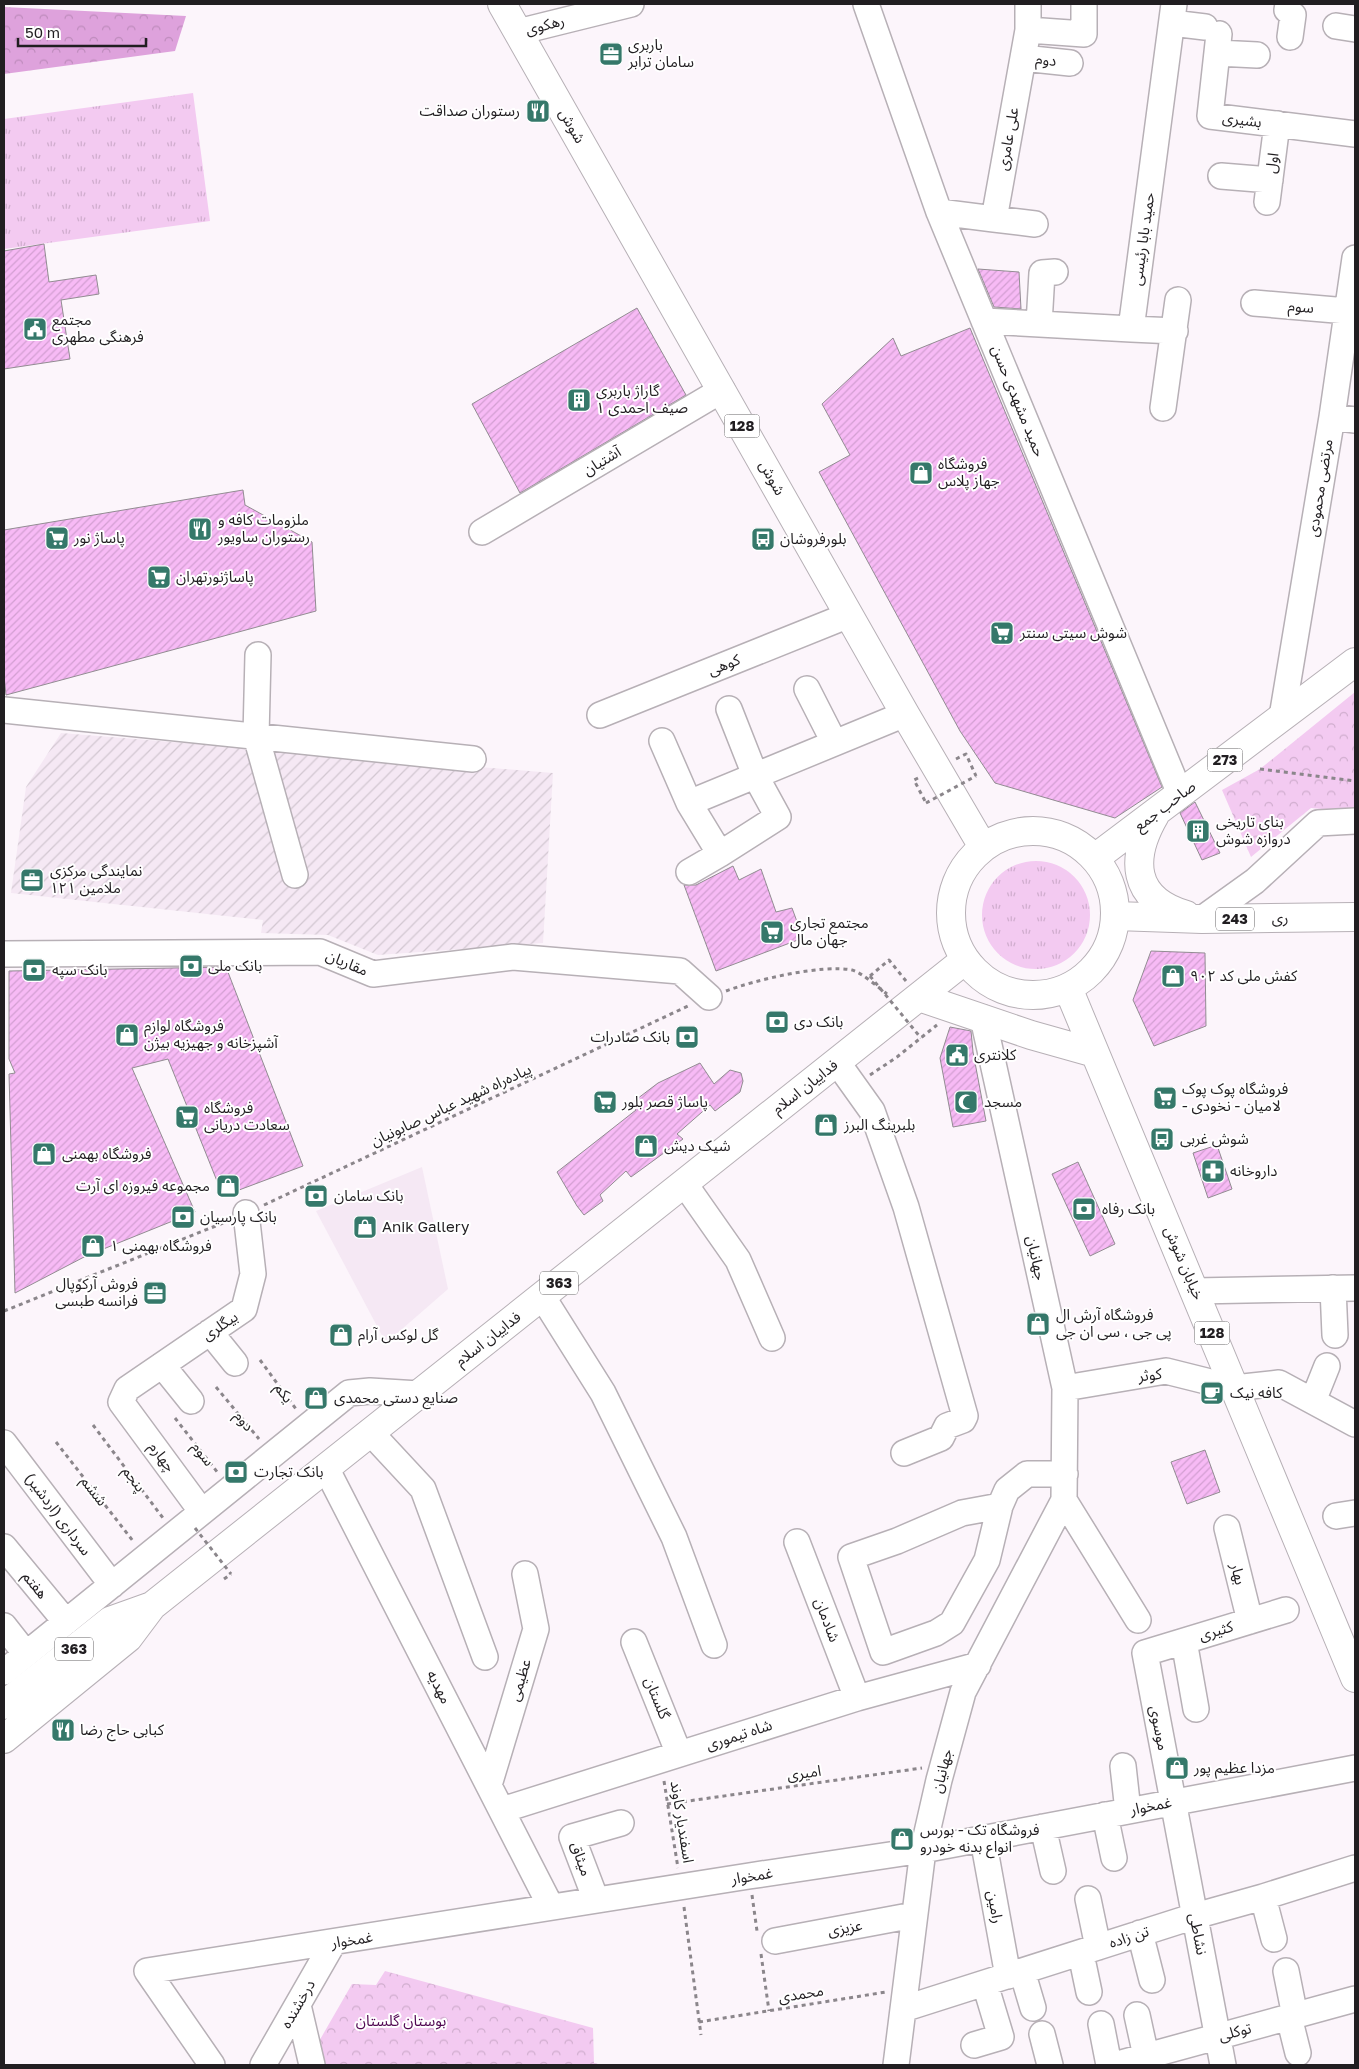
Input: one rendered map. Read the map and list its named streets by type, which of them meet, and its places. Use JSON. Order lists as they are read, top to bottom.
{
  "streets": {
    "main road": [
      "شوش",
      "128",
      "273",
      "صاحب جمع",
      "ری",
      "243",
      "فداییان اسلام",
      "خیابان شوش",
      "363"
    ],
    "street": [
      "رهکوی",
      "دوم",
      "بشیری",
      "علی عامری",
      "اول",
      "حمید بابا رئیسی",
      "سوم",
      "حمید مشهدی حسن",
      "آشتیان",
      "مرتضی محمودی",
      "کوهی",
      "مقاریان",
      "جهانیان",
      "بیگلری",
      "کوثر",
      "چهارم",
      "سرداری (اردشیر)",
      "بهار",
      "هفتم",
      "شادمان",
      "کثیری",
      "عظیمی",
      "مهدیه",
      "گلستان",
      "موسوی",
      "شاه تیموری",
      "غمخوار",
      "میثاق",
      "رامین",
      "عزیزی",
      "نشاطی",
      "تن زاده",
      "درخشنده",
      "توکلی"
    ],
    "path": [
      "پیاده‌راه شهید عباس صابونیان",
      "یکم",
      "پنجم",
      "ششم",
      "امیری",
      "اسفندیار کاوند",
      "محمدی"
    ]
  },
  "crossings": [
    ["رهکوی", "شوش"],
    ["دوم", "علی عامری"],
    ["بشیری", "اول"],
    ["شوش", "آشتیان"],
    ["شوش", "کوهی"],
    ["شوش", "صاحب جمع"],
    ["شوش", "ری"],
    ["شوش", "فداییان اسلام"],
    ["شوش", "خیابان شوش"],
    ["سوم", "مرتضی محمودی"],
    ["حمید مشهدی حسن", "صاحب جمع"],
    ["مرتضی محمودی", "صاحب جمع"],
    ["صاحب جمع", "ری"],
    ["صاحب جمع", "فداییان اسلام"],
    ["صاحب جمع", "خیابان شوش"],
    ["ری", "فداییان اسلام"],
    ["ری", "خیابان شوش"],
    ["مقاریان", "پیاده‌راه شهید عباس صابونیان"],
    ["فداییان اسلام", "پیاده‌راه شهید عباس صابونیان"],
    ["فداییان اسلام", "خیابان شوش"],
    ["فداییان اسلام", "مهدیه"],
    ["پیاده‌راه شهید عباس صابونیان", "بیگلری"],
    ["جهانیان", "کوثر"],
    ["جهانیان", "شاه تیموری"],
    ["جهانیان", "امیری"],
    ["جهانیان", "غمخوار"],
    ["جهانیان", "عزیزی"],
    ["جهانیان", "تن زاده"],
    ["جهانیان", "محمدی"],
    ["خیابان شوش", "کوثر"],
    ["بیگلری", "چهارم"],
    ["چهارم", "پنجم"],
    ["بهار", "کثیری"],
    ["شادمان", "شاه تیموری"],
    ["کثیری", "موسوی"],
    ["عظیمی", "مهدیه"],
    ["مهدیه", "شاه تیموری"],
    ["مهدیه", "غمخوار"],
    ["گلستان", "شاه تیموری"],
    ["گلستان", "اسفندیار کاوند"],
    ["موسوی", "غمخوار"],
    ["موسوی", "نشاطی"],
    ["شاه تیموری", "اسفندیار کاوند"],
    ["امیری", "اسفندیار کاوند"],
    ["غمخوار", "اسفندیار کاوند"],
    ["غمخوار", "میثاق"],
    ["غمخوار", "رامین"],
    ["غمخوار", "نشاطی"],
    ["غمخوار", "درخشنده"],
    ["رامین", "تن زاده"],
    ["نشاطی", "تن زاده"],
    ["نشاطی", "توکلی"],
    ["تن زاده", "محمدی"]
  ],
  "parks": ["بوستان گلستان"],
  "places": {
    "office": ["باربری سامان ترابر", "نمایندگی مرکزی ملامین ۱۲۱", "فروش آرکوپال فرانسه طبسی"],
    "restaurant": ["رستوران صداقت", "ملزومات کافه و رستوران ساویور", "کبابی حاج رضا"],
    "public building": ["مجتمع فرهنگی مطهری", "کلانتری"],
    "building": ["گاراژ باربری صیف احمدی ۱", "بنای تاریخی دروازه شوش"],
    "shop": [
      "فروشگاه جهاز پلاس",
      "کفش ملی کد ۹۰۲",
      "فروشگاه لوازم آشپزخانه و جهیزیه بیژن",
      "بلبرینگ البرز",
      "شیک دیش",
      "فروشگاه بهمنی",
      "مجموعه فیروزه ای آرت",
      "Anik Gallery",
      "فروشگاه بهمنی ۱",
      "فروشگاه آرش ال پی جی ، سی ان جی",
      "گل لوکس آرام",
      "صنایع دستی محمدی",
      "مزدا عظیم پور",
      "فروشگاه تک - بورس انواع بدنه خودرو"
    ],
    "supermarket": [
      "پاساژ نور",
      "پاساژنورتهران",
      "شوش سیتی سنتر",
      "مجتمع تجاری جهان مال",
      "فروشگاه پوک پوک - لاميان - نخودی",
      "پاساژ قصر بلور",
      "فروشگاه سعادت دریانی"
    ],
    "bus stop": ["بلورفروشان", "شوش غربی"],
    "bank": [
      "بانک ملی",
      "بانک سپه",
      "بانک دی",
      "بانک صادرات",
      "بانک سامان",
      "بانک رفاه",
      "بانک پارسیان",
      "بانک تجارت"
    ],
    "mosque": ["مسجد"],
    "pharmacy": ["داروخانه"],
    "cafe": ["کافه نیک"]
  },
  "scale_bar": "50 m"
}
